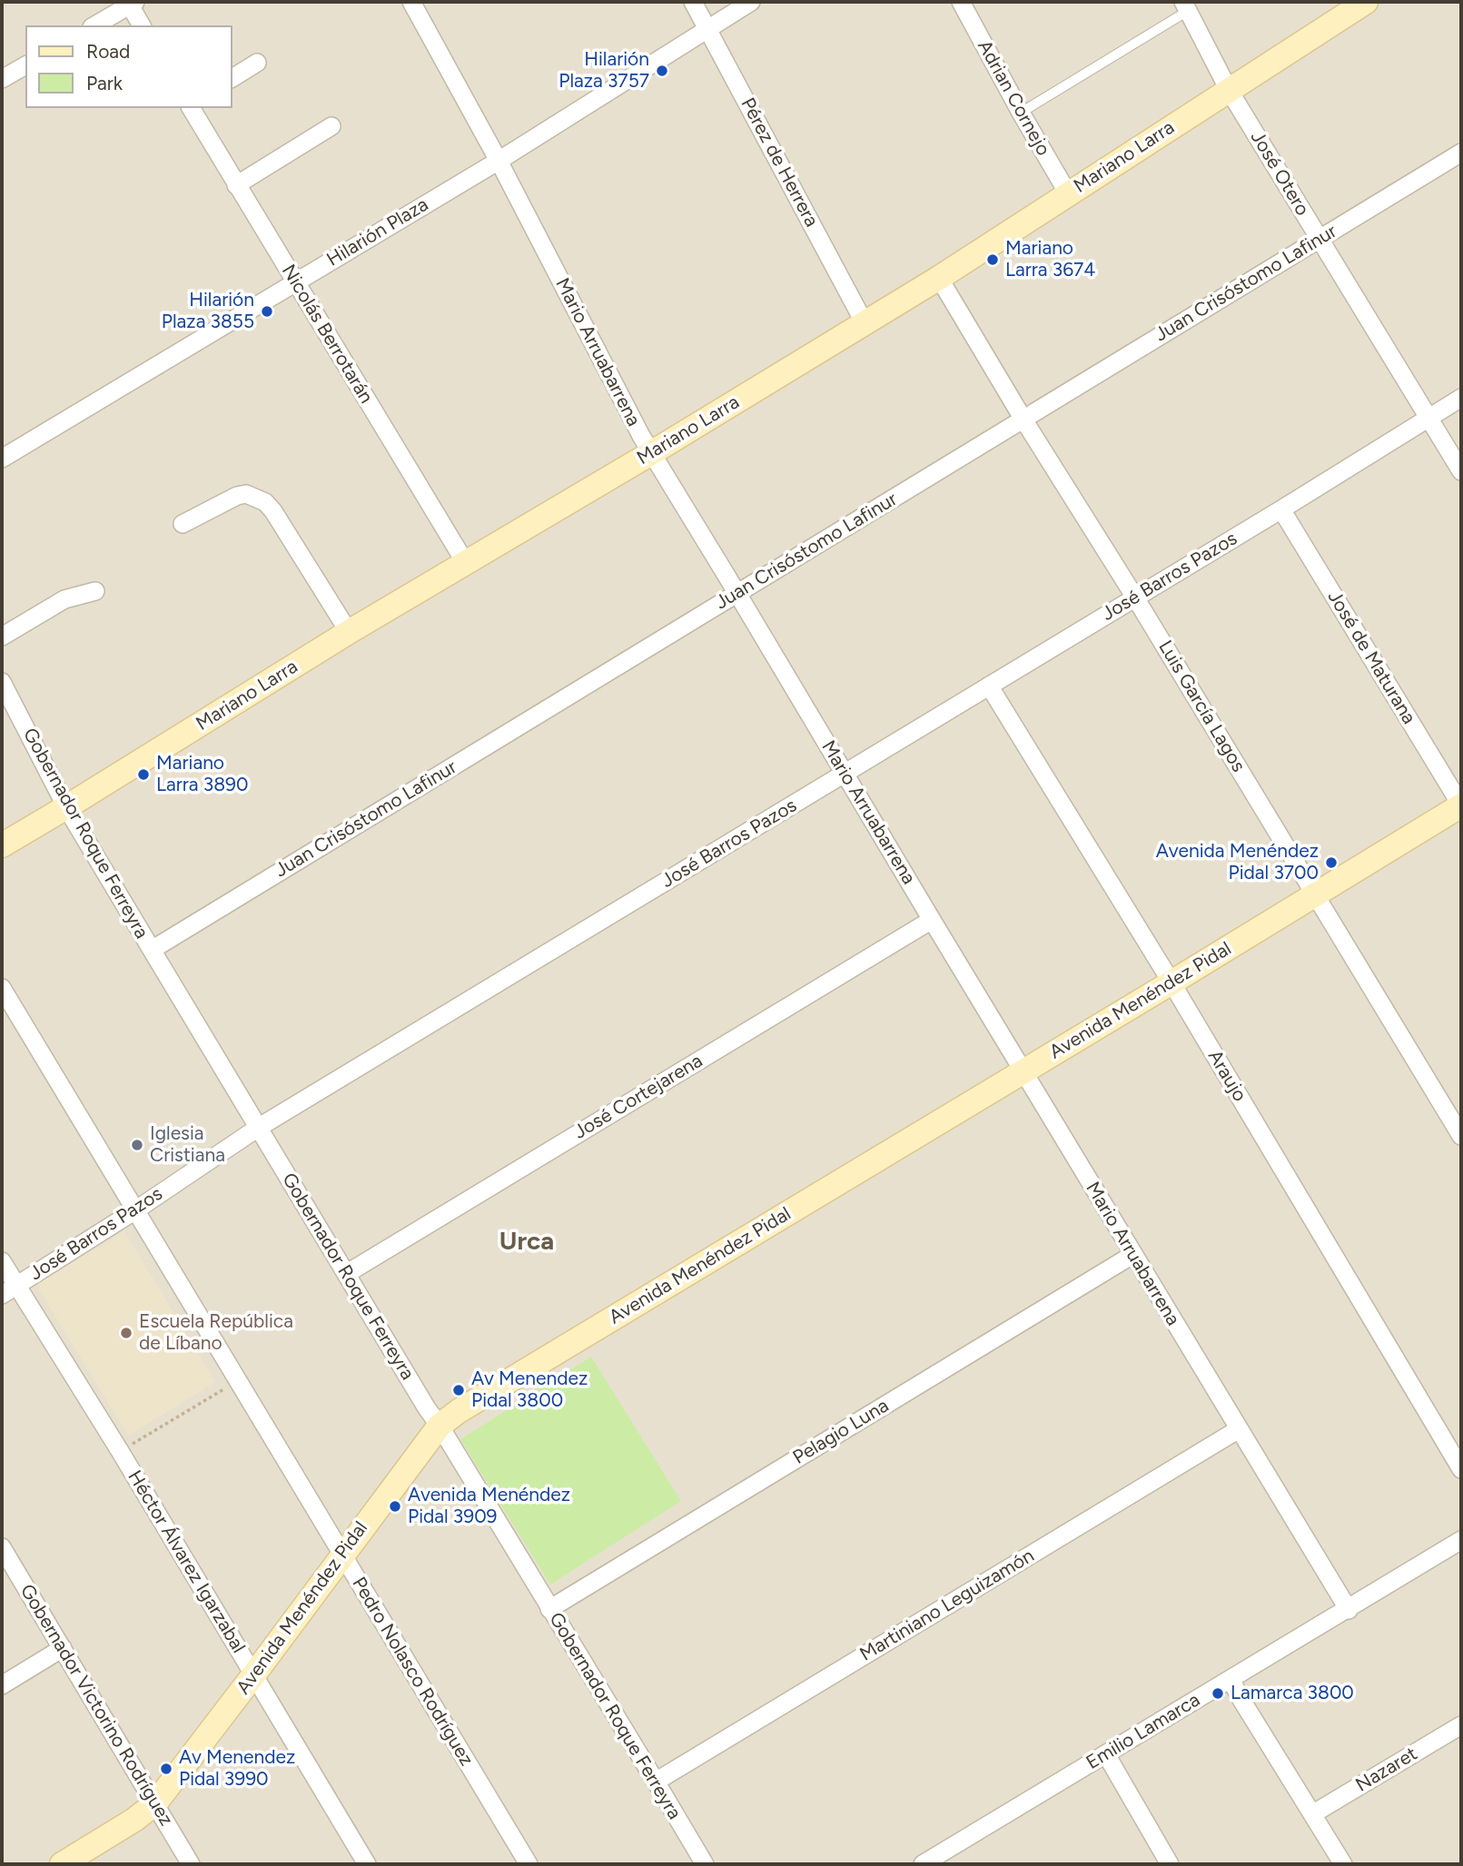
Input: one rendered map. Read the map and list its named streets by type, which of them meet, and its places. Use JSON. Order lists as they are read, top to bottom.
{
  "streets": {
    "main road": ["Mariano Larra", "Avenida Menéndez Pidal"],
    "street": [
      "Adrian Cornejo",
      "Pérez de Herrera",
      "José Otero",
      "Hilarión Plaza",
      "Juan Crisóstomo Lafinur",
      "Nicolás Berrotarán",
      "Mario Arruabarrena",
      "José Barros Pazos",
      "José de Maturana",
      "Luis García Lagos",
      "Gobernador Roque Ferreyra",
      "Araujo",
      "José Cortejarena",
      "Pelagio Luna",
      "Héctor Álvarez Igarzabal",
      "Martiniano Leguizamón",
      "Pedro Nolasco Rodríguez",
      "Gobernador Victorino Rodríguez",
      "Emilio Lamarca",
      "Nazaret"
    ]
  },
  "crossings": [
    ["Adrian Cornejo", "Mariano Larra"],
    ["Mariano Larra", "Pérez de Herrera"],
    ["Mariano Larra", "José Otero"],
    ["Mariano Larra", "Nicolás Berrotarán"],
    ["Mariano Larra", "Mario Arruabarrena"],
    ["Mariano Larra", "Luis García Lagos"],
    ["Mariano Larra", "Gobernador Roque Ferreyra"],
    ["Pérez de Herrera", "Hilarión Plaza"],
    ["José Otero", "Juan Crisóstomo Lafinur"],
    ["José Otero", "José Barros Pazos"],
    ["Hilarión Plaza", "Nicolás Berrotarán"],
    ["Hilarión Plaza", "Mario Arruabarrena"],
    ["Juan Crisóstomo Lafinur", "Mario Arruabarrena"],
    ["Juan Crisóstomo Lafinur", "Luis García Lagos"],
    ["Juan Crisóstomo Lafinur", "Gobernador Roque Ferreyra"],
    ["Mario Arruabarrena", "José Barros Pazos"],
    ["Mario Arruabarrena", "Avenida Menéndez Pidal"],
    ["Mario Arruabarrena", "José Cortejarena"],
    ["Mario Arruabarrena", "Pelagio Luna"],
    ["Mario Arruabarrena", "Martiniano Leguizamón"],
    ["Mario Arruabarrena", "Emilio Lamarca"],
    ["José Barros Pazos", "José de Maturana"],
    ["José Barros Pazos", "Luis García Lagos"],
    ["José Barros Pazos", "Gobernador Roque Ferreyra"],
    ["José Barros Pazos", "Araujo"],
    ["José Barros Pazos", "Héctor Álvarez Igarzabal"],
    ["José Barros Pazos", "Pedro Nolasco Rodríguez"],
    ["José de Maturana", "Avenida Menéndez Pidal"],
    ["Luis García Lagos", "Avenida Menéndez Pidal"],
    ["Gobernador Roque Ferreyra", "Avenida Menéndez Pidal"],
    ["Gobernador Roque Ferreyra", "José Cortejarena"],
    ["Gobernador Roque Ferreyra", "Pelagio Luna"],
    ["Gobernador Roque Ferreyra", "Martiniano Leguizamón"],
    ["Avenida Menéndez Pidal", "Araujo"],
    ["Avenida Menéndez Pidal", "Héctor Álvarez Igarzabal"],
    ["Avenida Menéndez Pidal", "Pedro Nolasco Rodríguez"],
    ["Avenida Menéndez Pidal", "Gobernador Victorino Rodríguez"]
  ],
  "districts": ["Urca"],
  "places": [
    "Hilarión Plaza 3757",
    "Mariano Larra 3674",
    "Hilarión Plaza 3855",
    "Mariano Larra 3890",
    "Avenida Menéndez Pidal 3700",
    "Iglesia Cristiana",
    "Escuela República de Líbano",
    "Av Menendez Pidal 3800",
    "Avenida Menéndez Pidal 3909",
    "Lamarca 3800",
    "Av Menendez Pidal 3990"
  ],
  "legend": ["Road", "Park"]
}
